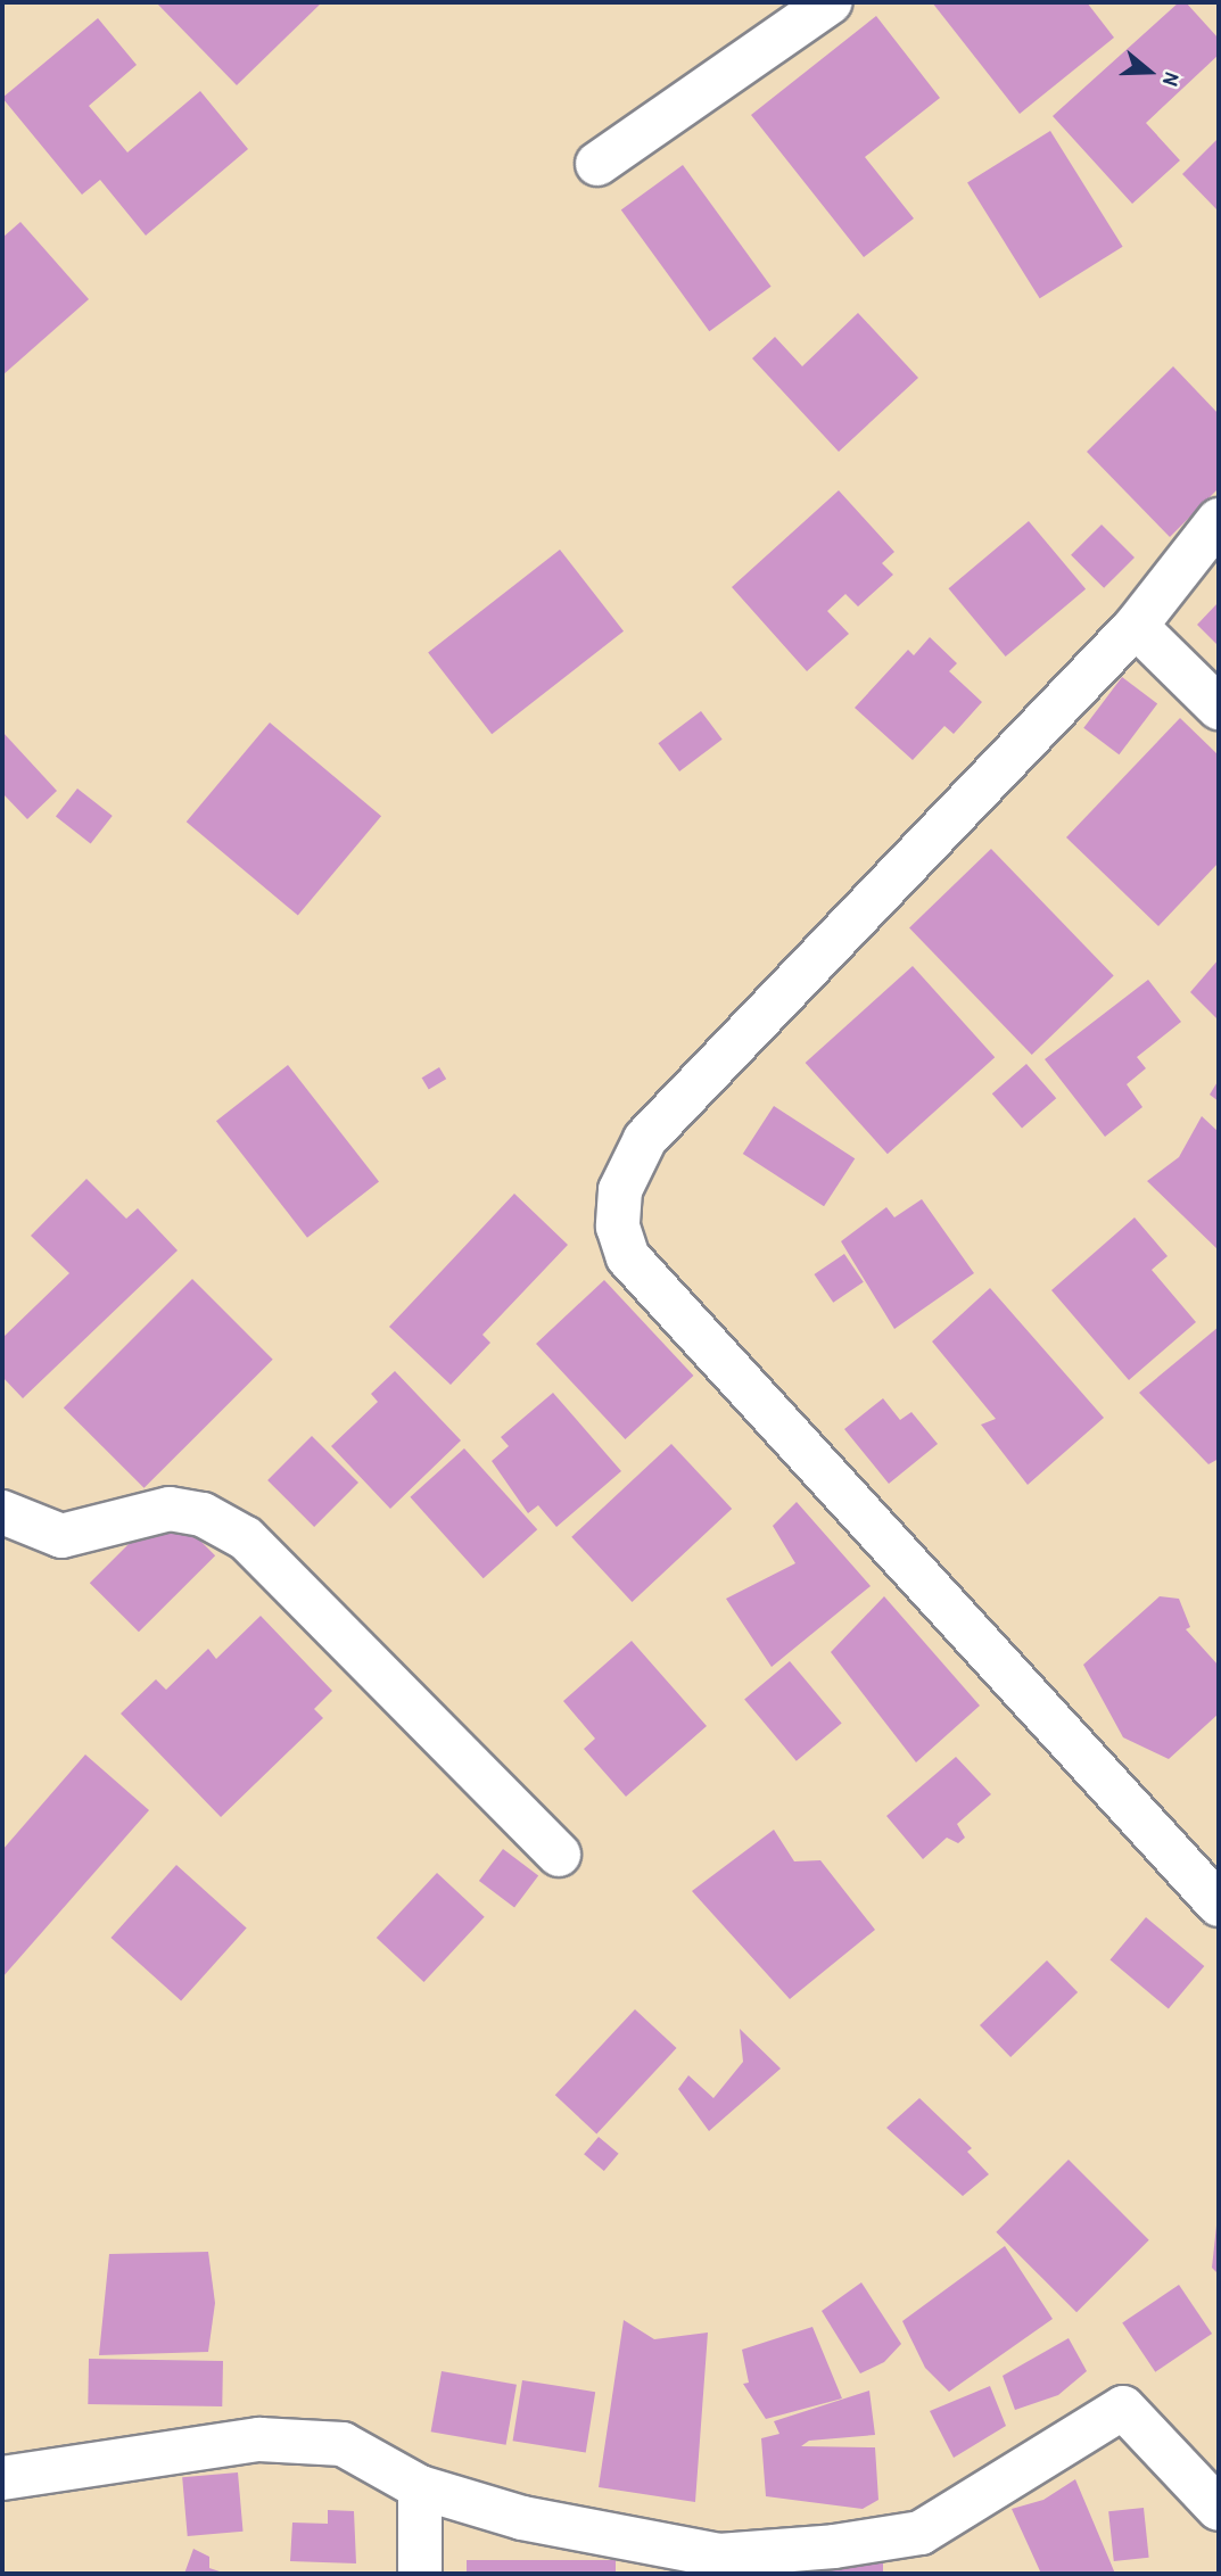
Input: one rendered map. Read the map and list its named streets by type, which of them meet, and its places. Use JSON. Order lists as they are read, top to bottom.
{
  "north": "right"
}
